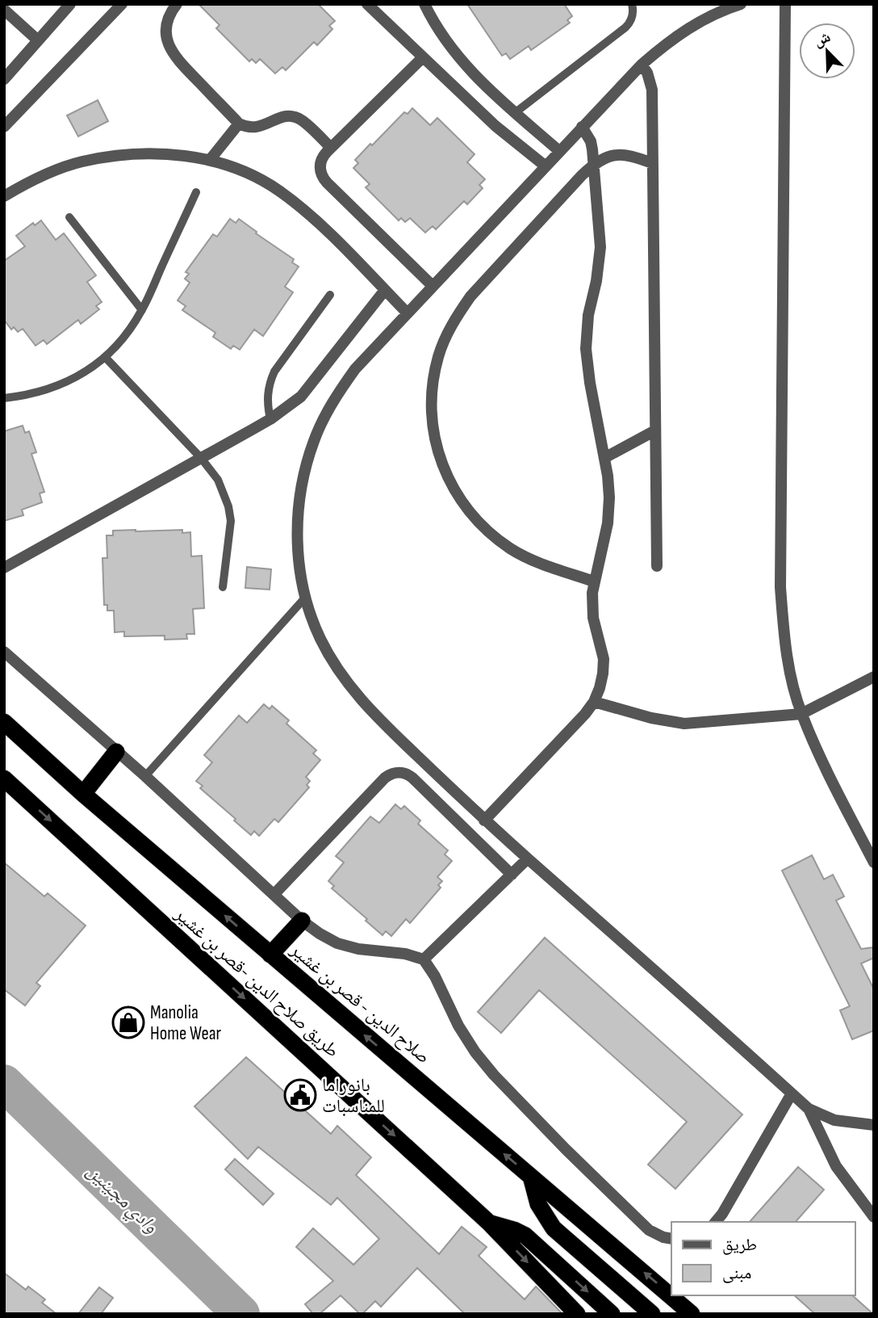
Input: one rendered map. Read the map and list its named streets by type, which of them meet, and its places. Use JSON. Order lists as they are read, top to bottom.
{
  "streets": {
    "highway": ["طريق صلاح الدين -قصر بن غشير", "صلاح الدين - قصر بن غشير"]
  },
  "water": ["وادي مجينين"],
  "places": {
    "shop": ["Manolia Home Wear"],
    "public building": ["بانوراما للمناسبات"]
  },
  "legend": ["طريق", "مبنى"],
  "north": "top left"
}
